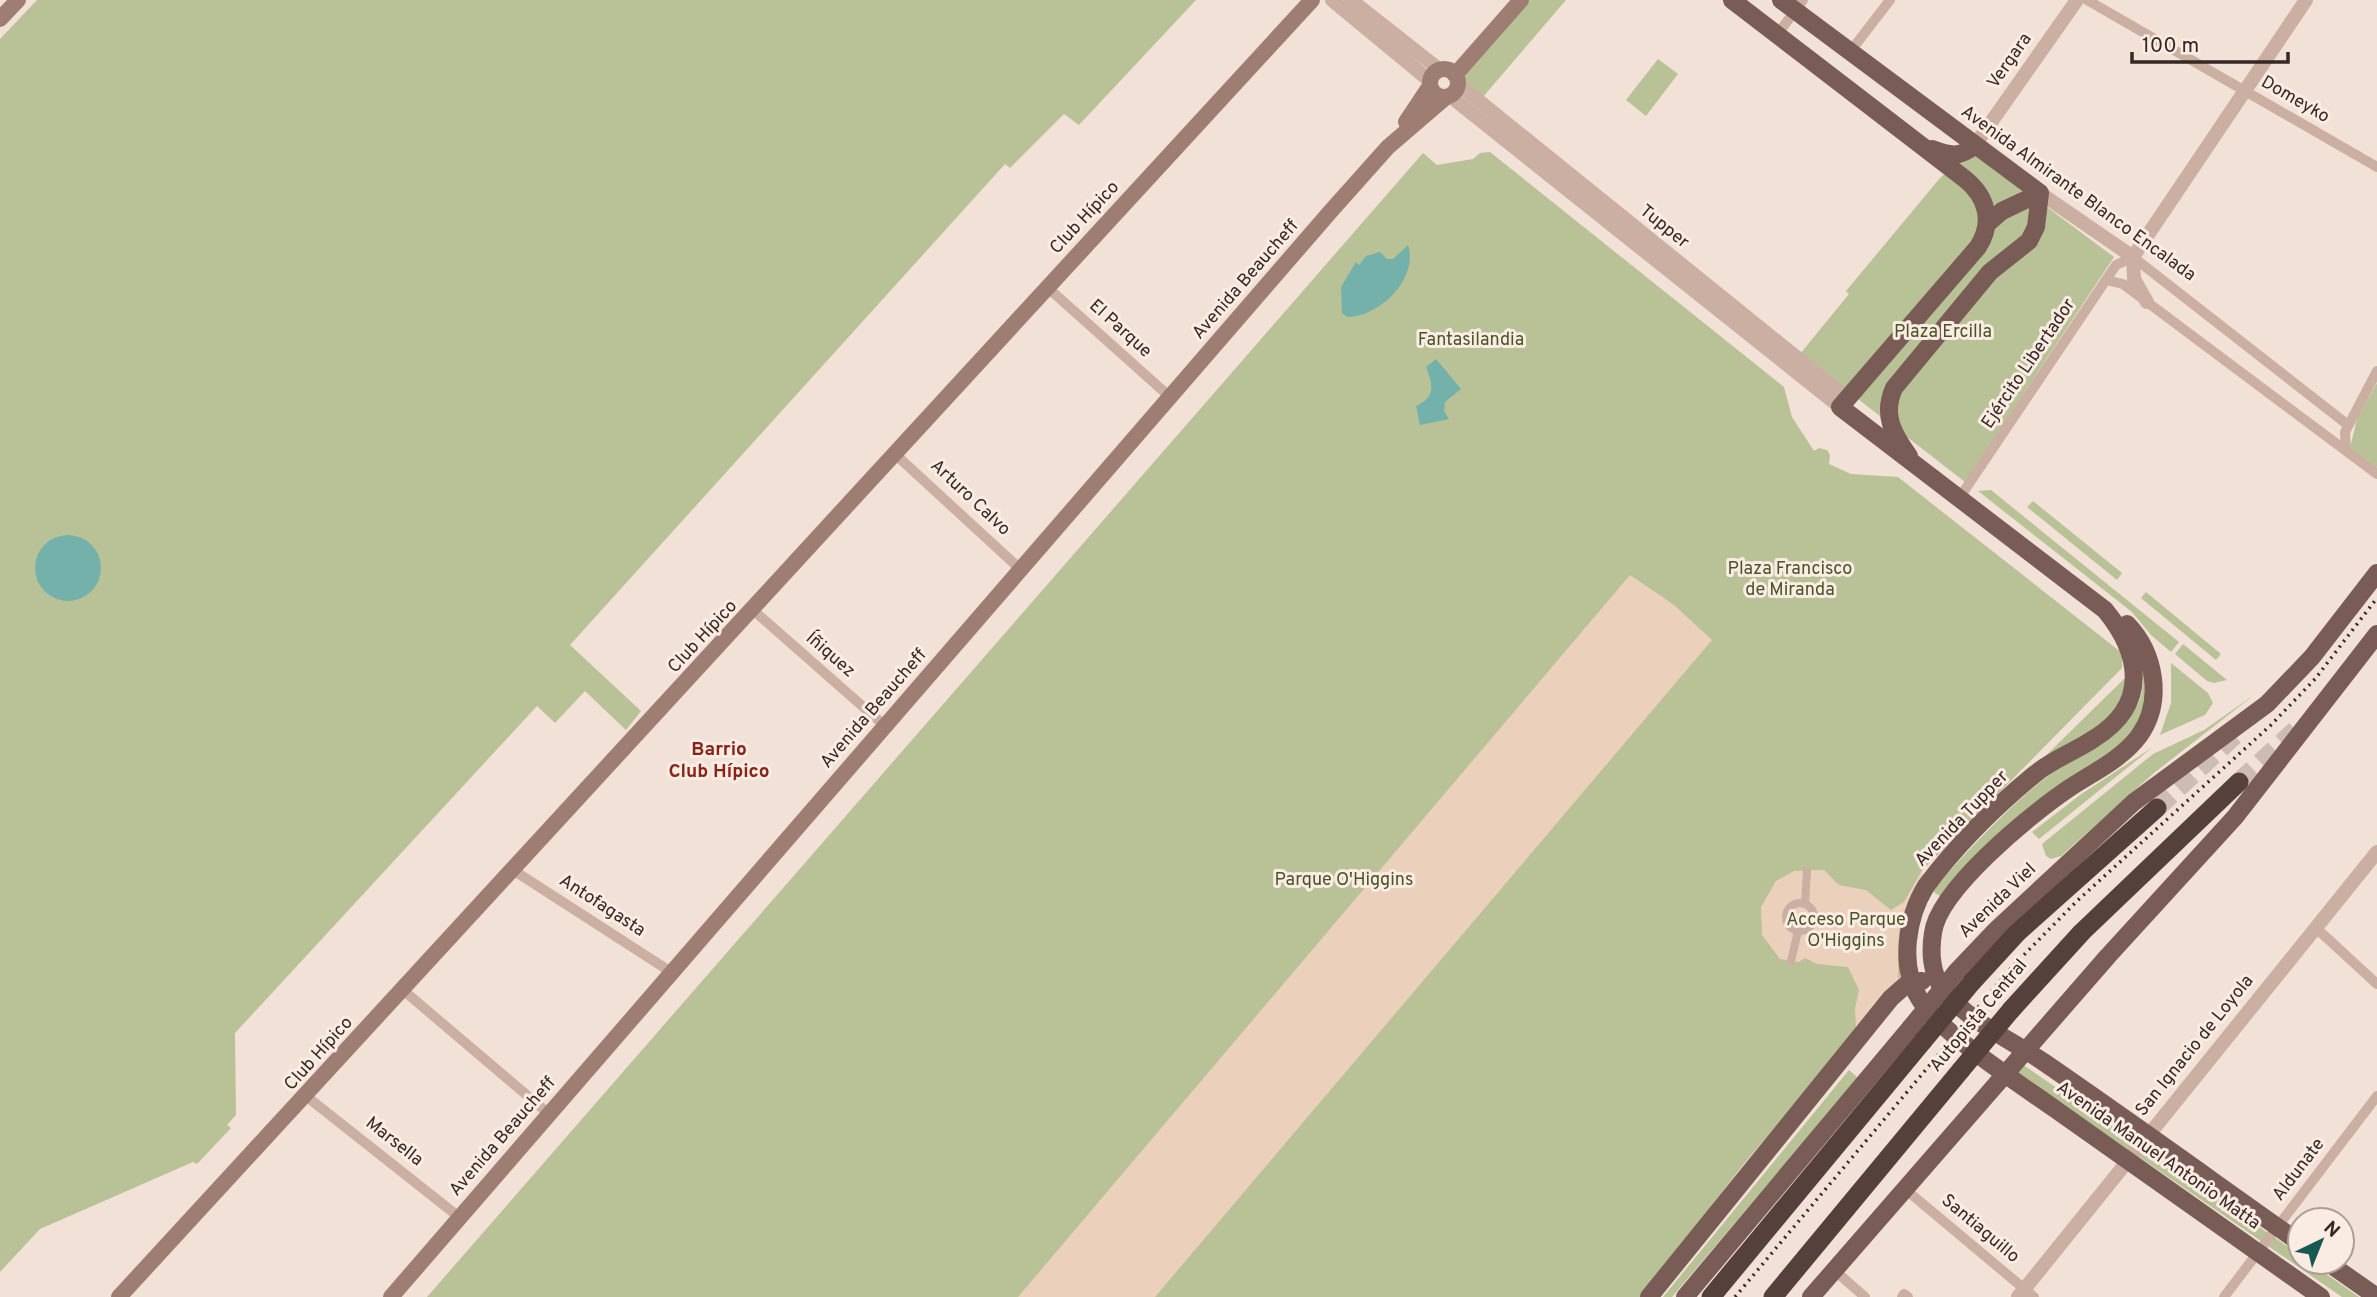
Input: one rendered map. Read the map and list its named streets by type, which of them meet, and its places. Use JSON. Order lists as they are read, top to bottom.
{
  "streets": {
    "highway": ["Autopista Central"],
    "main road": [
      "Avenida Almirante Blanco Encalada",
      "Club Hípico",
      "Avenida Beaucheff",
      "Avenida Tupper",
      "Avenida Viel",
      "Avenida Manuel Antonio Matta"
    ],
    "street": [
      "Vergara",
      "Domeyko",
      "Tupper",
      "El Parque",
      "Ejército Libertador",
      "Arturo Calvo",
      "Íñiquez",
      "Antofagasta",
      "San Ignacio de Loyola",
      "Marsella",
      "Aldunate",
      "Santiaguillo"
    ]
  },
  "crossings": [
    ["Vergara", "Avenida Almirante Blanco Encalada"],
    ["Avenida Almirante Blanco Encalada", "Ejército Libertador"],
    ["Club Hípico", "El Parque"],
    ["Club Hípico", "Arturo Calvo"],
    ["Club Hípico", "Íñiquez"],
    ["Club Hípico", "Antofagasta"],
    ["Club Hípico", "Marsella"],
    ["Tupper", "Avenida Beaucheff"],
    ["Tupper", "Avenida Tupper"],
    ["Avenida Beaucheff", "El Parque"],
    ["Avenida Beaucheff", "Arturo Calvo"],
    ["Avenida Beaucheff", "Íñiquez"],
    ["Avenida Beaucheff", "Antofagasta"],
    ["Avenida Beaucheff", "Marsella"],
    ["Ejército Libertador", "Avenida Tupper"],
    ["Avenida Tupper", "Avenida Manuel Antonio Matta"],
    ["Avenida Viel", "Autopista Central"],
    ["San Ignacio de Loyola", "Avenida Manuel Antonio Matta"],
    ["San Ignacio de Loyola", "Santiaguillo"],
    ["Avenida Manuel Antonio Matta", "Aldunate"]
  ],
  "districts": ["Barrio Club Hípico"],
  "parks": [
    "Plaza Ercilla",
    "Fantasilandia",
    "Plaza Francisco de Miranda",
    "Parque O'Higgins",
    "Acceso Parque O'Higgins"
  ],
  "scale_bar": "100 m",
  "north": "top right"
}
